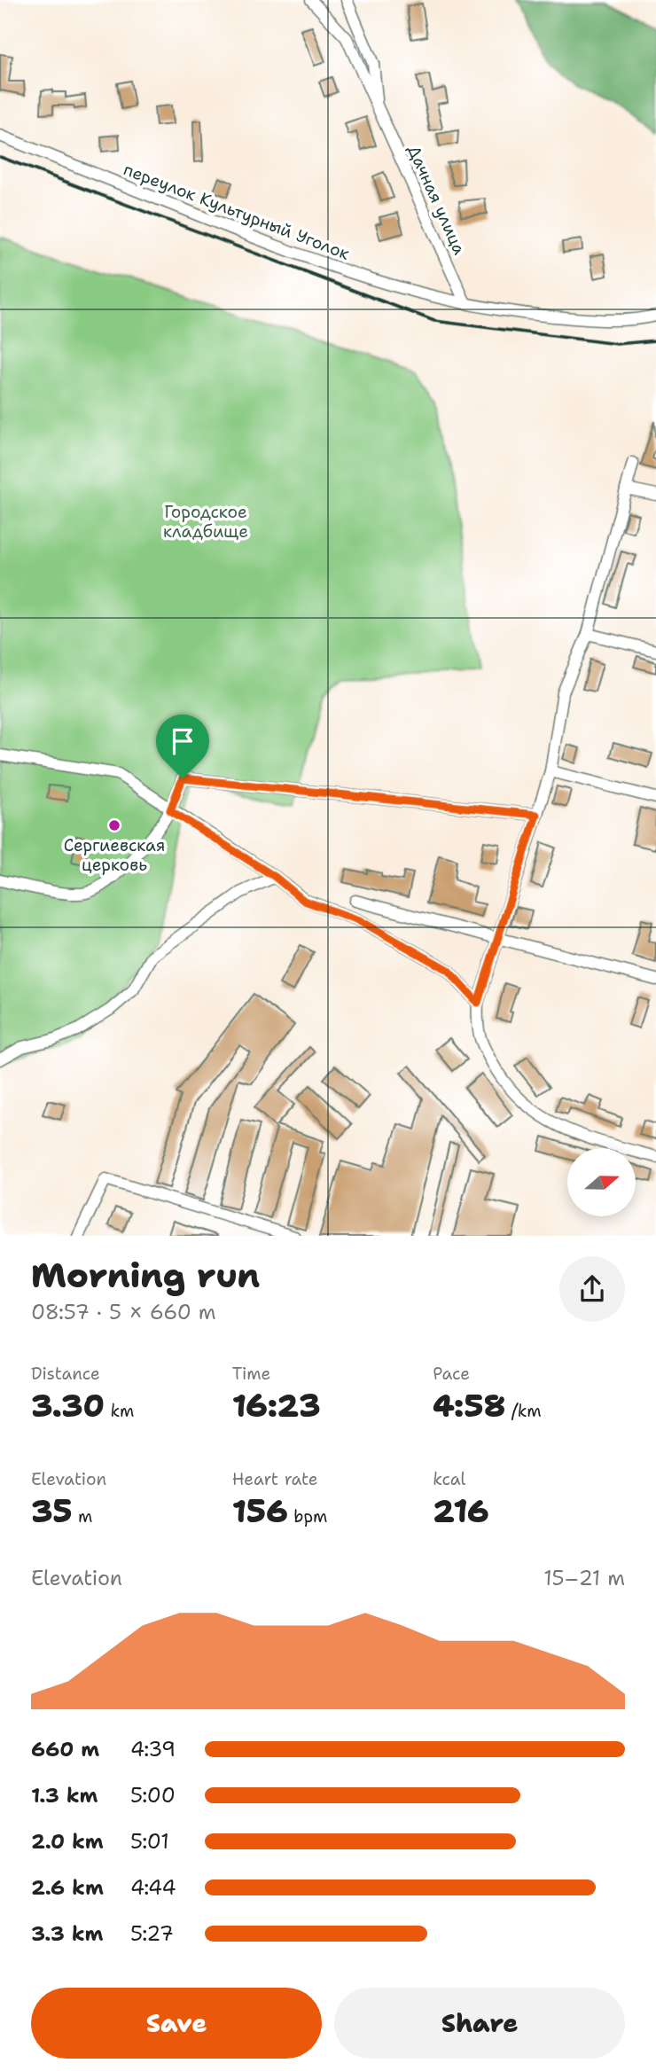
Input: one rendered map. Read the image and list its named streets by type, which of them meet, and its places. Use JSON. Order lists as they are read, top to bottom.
{
  "streets": {
    "street": ["Дачная улица", "переулок Культурный Уголок"]
  },
  "crossings": [
    ["Дачная улица", "переулок Культурный Уголок"]
  ],
  "parks": ["Городское кладбище"],
  "places": ["Сергиевская церковь"],
  "north": "right",
  "page": {
    "heading": ["Morning run", "08:57 · 5 × 660 m"],
    "stats": [
      ["Distance", "3.30 km"],
      ["Time", "16:23"],
      ["Pace", "4:58 /km"],
      ["Elevation", "35 m"],
      ["Heart rate", "156 bpm"],
      ["kcal", "216"]
    ],
    "chart": ["Elevation", "15–21 m"],
    "list": [
      {
        "name": "660 m",
        "note": "4:39"
      },
      {
        "name": "1.3 km",
        "note": "5:00"
      },
      {
        "name": "2.0 km",
        "note": "5:01"
      },
      {
        "name": "2.6 km",
        "note": "4:44"
      },
      {
        "name": "3.3 km",
        "note": "5:27"
      }
    ],
    "buttons": ["Save", "Share"]
  }
}
